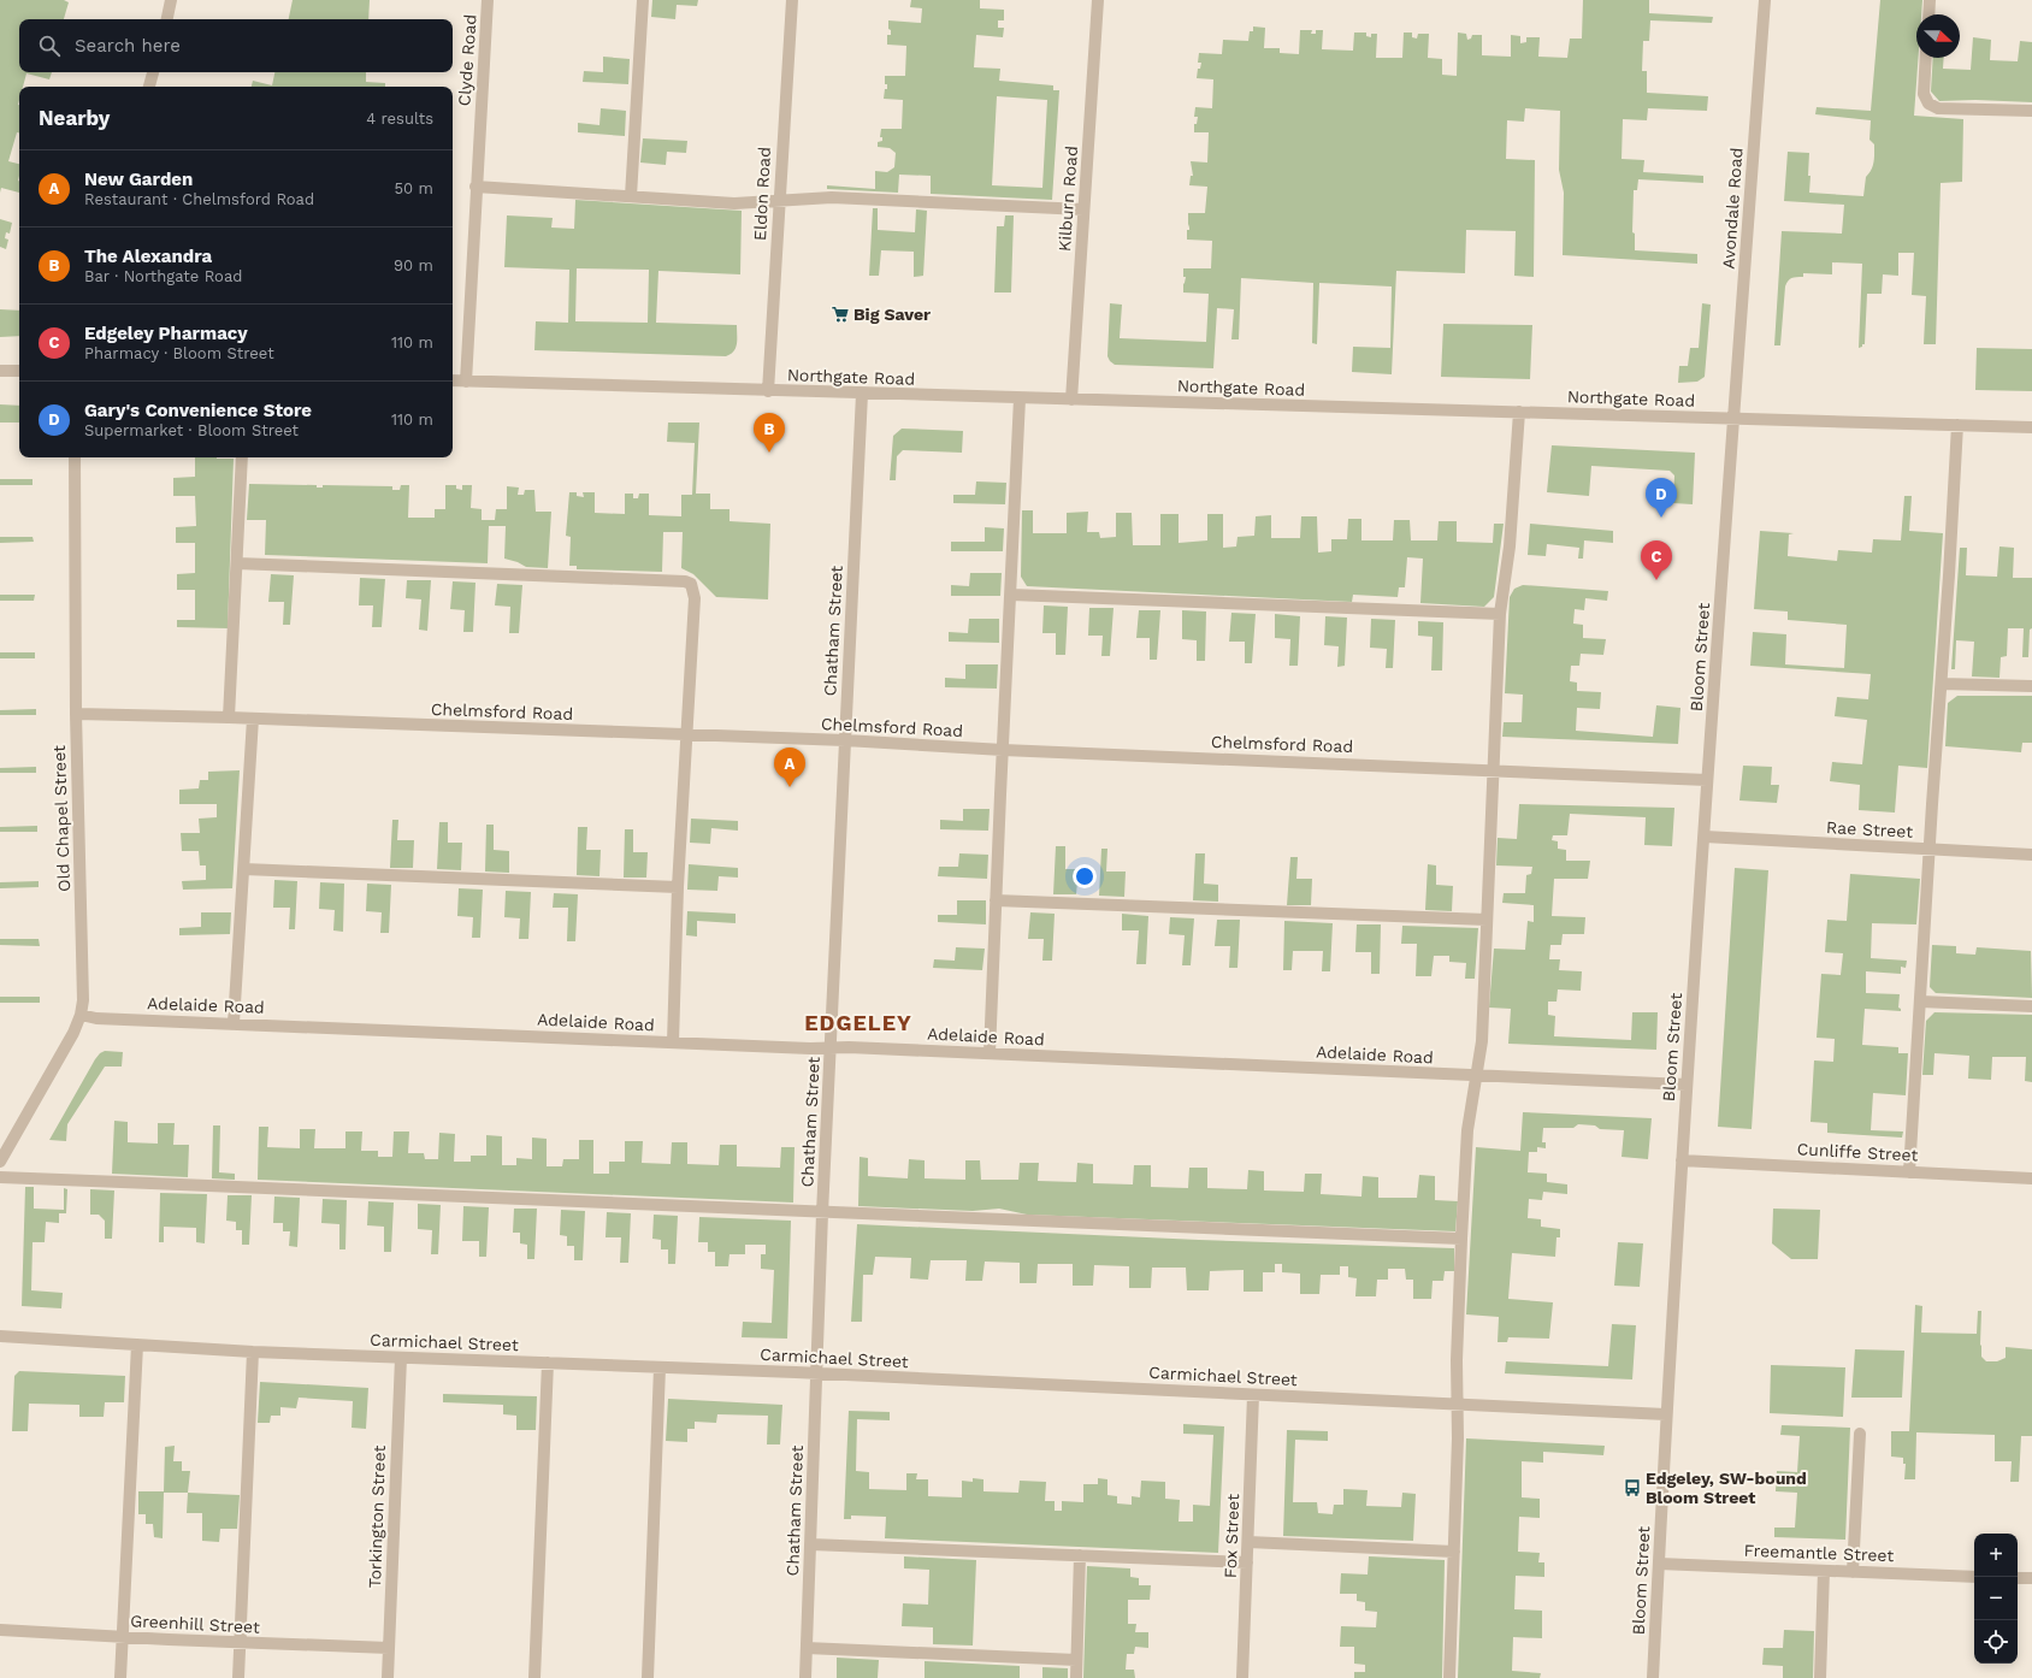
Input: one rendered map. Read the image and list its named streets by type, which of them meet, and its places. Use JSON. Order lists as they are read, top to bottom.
{
  "streets": {
    "street": [
      "Clyde Road",
      "Eldon Road",
      "Kilburn Road",
      "Avondale Road",
      "Northgate Road",
      "Chatham Street",
      "Bloom Street",
      "Chelmsford Road",
      "Old Chapel Street",
      "Rae Street",
      "Adelaide Road",
      "Cunliffe Street",
      "Carmichael Street",
      "Torkington Street",
      "Fox Street",
      "Freemantle Street",
      "Greenhill Street"
    ]
  },
  "crossings": [
    ["Clyde Road", "Northgate Road"],
    ["Eldon Road", "Northgate Road"],
    ["Kilburn Road", "Northgate Road"],
    ["Avondale Road", "Northgate Road"],
    ["Avondale Road", "Bloom Street"],
    ["Northgate Road", "Chatham Street"],
    ["Northgate Road", "Bloom Street"],
    ["Chatham Street", "Chelmsford Road"],
    ["Chatham Street", "Adelaide Road"],
    ["Chatham Street", "Carmichael Street"],
    ["Bloom Street", "Chelmsford Road"],
    ["Bloom Street", "Rae Street"],
    ["Bloom Street", "Adelaide Road"],
    ["Bloom Street", "Cunliffe Street"],
    ["Bloom Street", "Carmichael Street"],
    ["Bloom Street", "Freemantle Street"],
    ["Chelmsford Road", "Old Chapel Street"],
    ["Old Chapel Street", "Adelaide Road"],
    ["Carmichael Street", "Torkington Street"],
    ["Carmichael Street", "Fox Street"],
    ["Torkington Street", "Greenhill Street"]
  ],
  "districts": ["EDGELEY"],
  "places": {
    "supermarket": ["Big Saver"],
    "bus stop": ["Edgeley, SW-bound Bloom Street"]
  },
  "north": "right",
  "page": {
    "search": "Search here",
    "heading": ["Nearby", "4 results"],
    "list": [
      {
        "mark": "A",
        "name": "New Garden",
        "note": "Restaurant · Chelmsford Road",
        "value": "50 m"
      },
      {
        "mark": "B",
        "name": "The Alexandra",
        "note": "Bar · Northgate Road",
        "value": "90 m"
      },
      {
        "mark": "C",
        "name": "Edgeley Pharmacy",
        "note": "Pharmacy · Bloom Street",
        "value": "110 m"
      },
      {
        "mark": "D",
        "name": "Gary's Convenience Store",
        "note": "Supermarket · Bloom Street",
        "value": "110 m"
      }
    ],
    "pins": [
      "B",
      "D",
      "C",
      "A"
    ],
    "map_buttons": ["+", "−"]
  }
}
